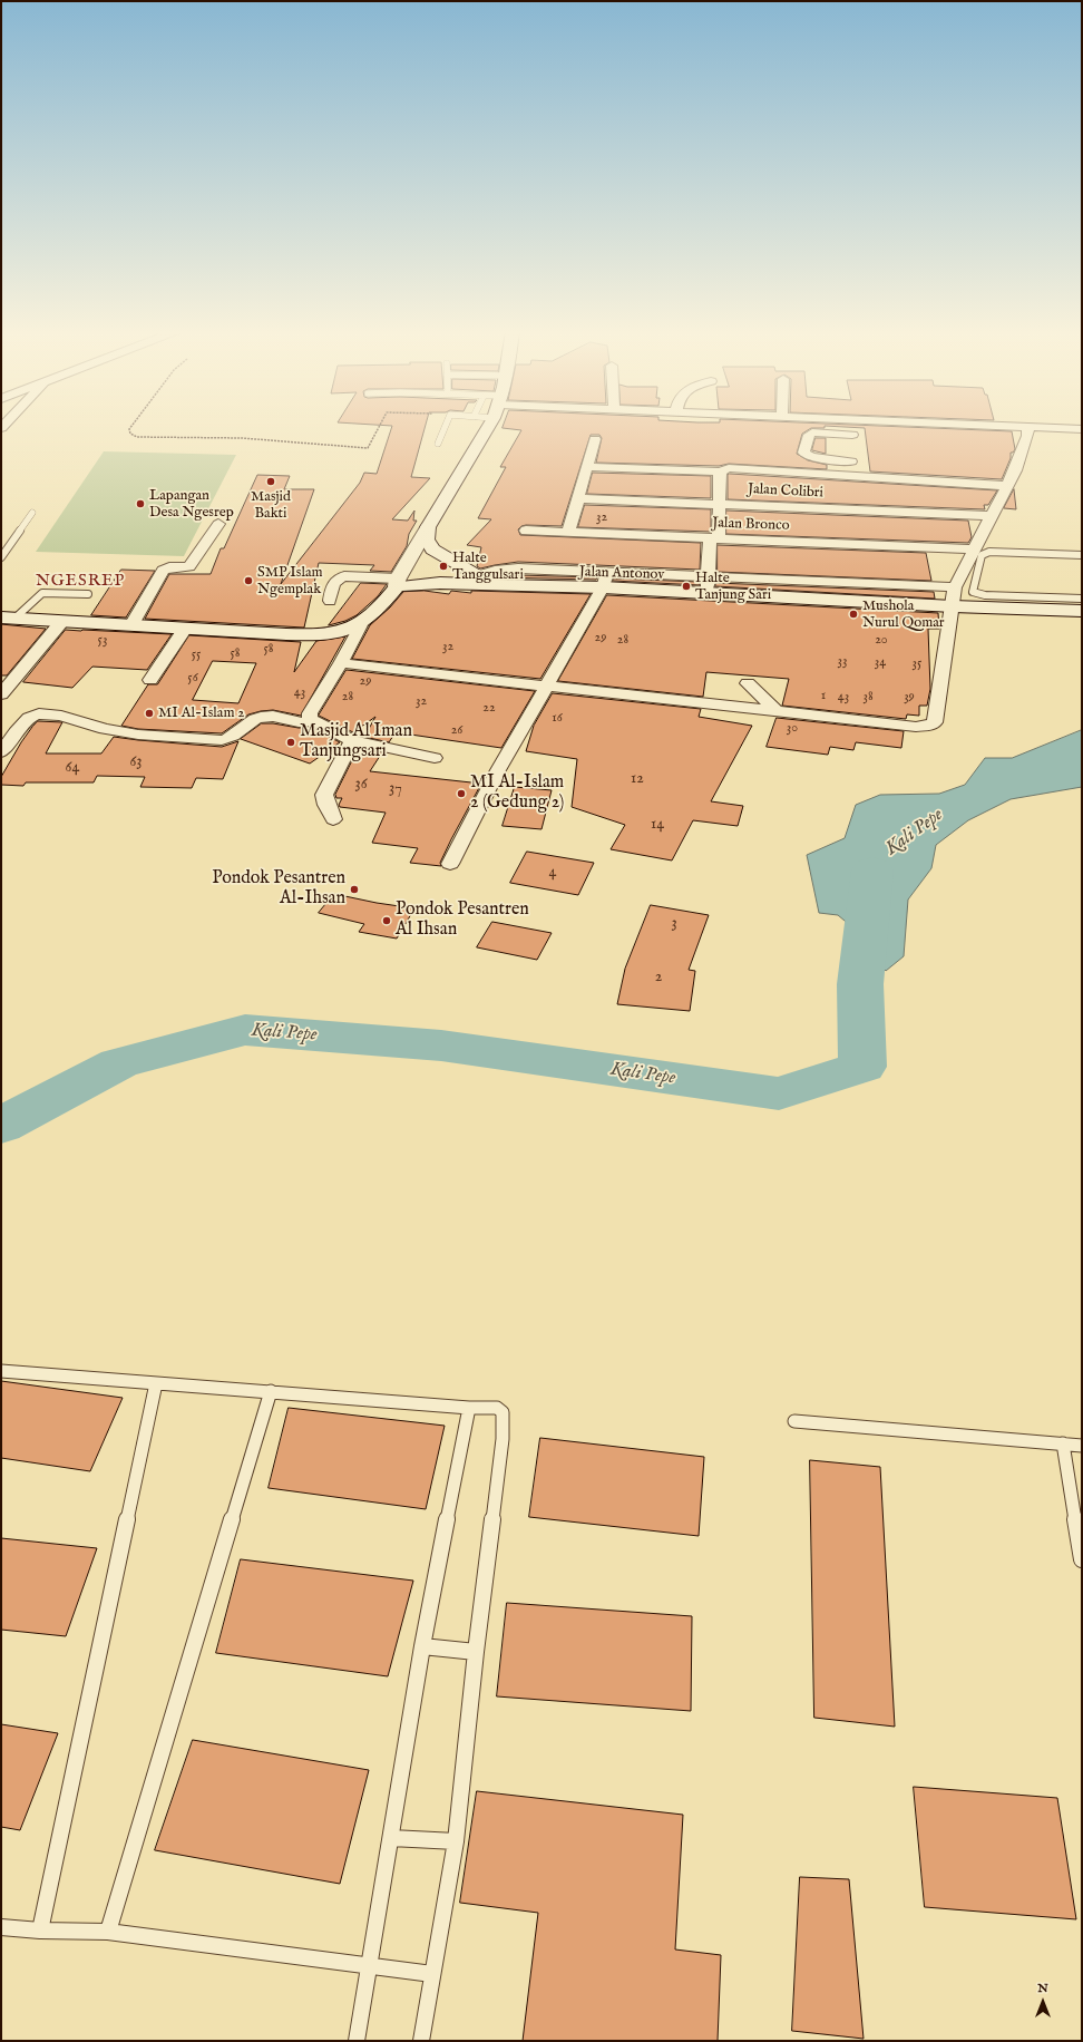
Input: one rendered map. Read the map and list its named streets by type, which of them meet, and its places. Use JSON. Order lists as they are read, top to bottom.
{
  "streets": {
    "street": ["Jalan Colibri", "Jalan Bronco", "Jalan Antonov"]
  },
  "districts": ["NGESREP"],
  "water": ["Kali Pepe"],
  "places": [
    "Masjid Bakti",
    "Lapangan Desa Ngesrep",
    "Halte Tanggulsari",
    "SMP Islam Ngemplak",
    "Halte Tanjung Sari",
    "Mushola Nurul Qomar",
    "MI Al-Islam 2",
    "Masjid Al Iman Tanjungsari",
    "MI Al-Islam 2 (Gedung 2)",
    "Pondok Pesantren Al-Ihsan",
    "Pondok Pesantren Al Ihsan"
  ],
  "house_numbers": [
    "32",
    "29",
    "53",
    "28",
    "20",
    "32",
    "58",
    "58",
    "55",
    "33",
    "34",
    "35",
    "56",
    "29",
    "43",
    "1",
    "28",
    "43",
    "38",
    "39",
    "32",
    "22",
    "16",
    "30",
    "26",
    "63",
    "64",
    "12",
    "36",
    "37",
    "14",
    "4",
    "3",
    "2"
  ],
  "north": "top"
}
